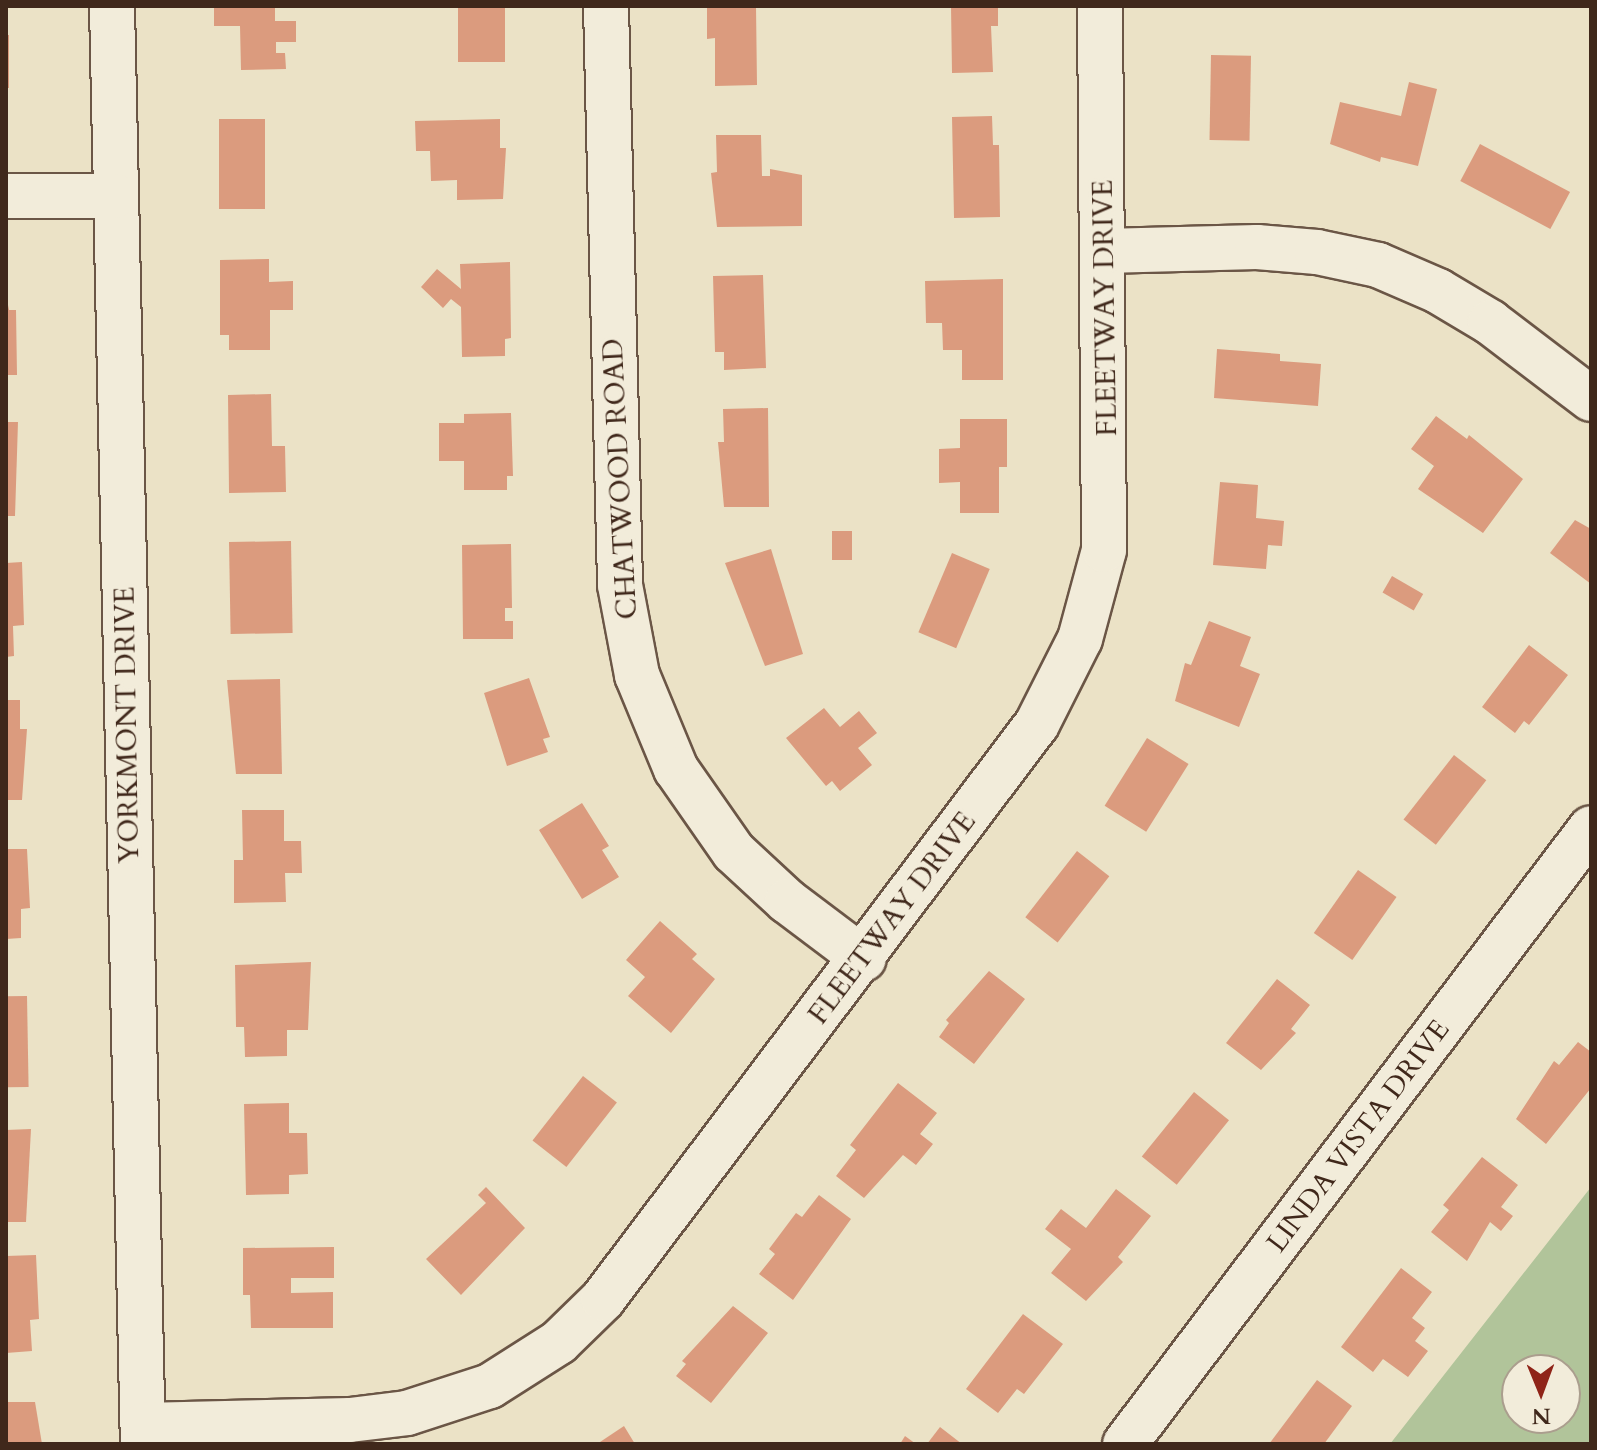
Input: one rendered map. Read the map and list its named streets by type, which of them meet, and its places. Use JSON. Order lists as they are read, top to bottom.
{
  "streets": {
    "street": [
      "FLEETWAY DRIVE",
      "CHATWOOD ROAD",
      "YORKMONT DRIVE",
      "LINDA VISTA DRIVE"
    ]
  },
  "crossings": [
    ["FLEETWAY DRIVE", "CHATWOOD ROAD"],
    ["FLEETWAY DRIVE", "YORKMONT DRIVE"]
  ],
  "north": "bottom"
}
